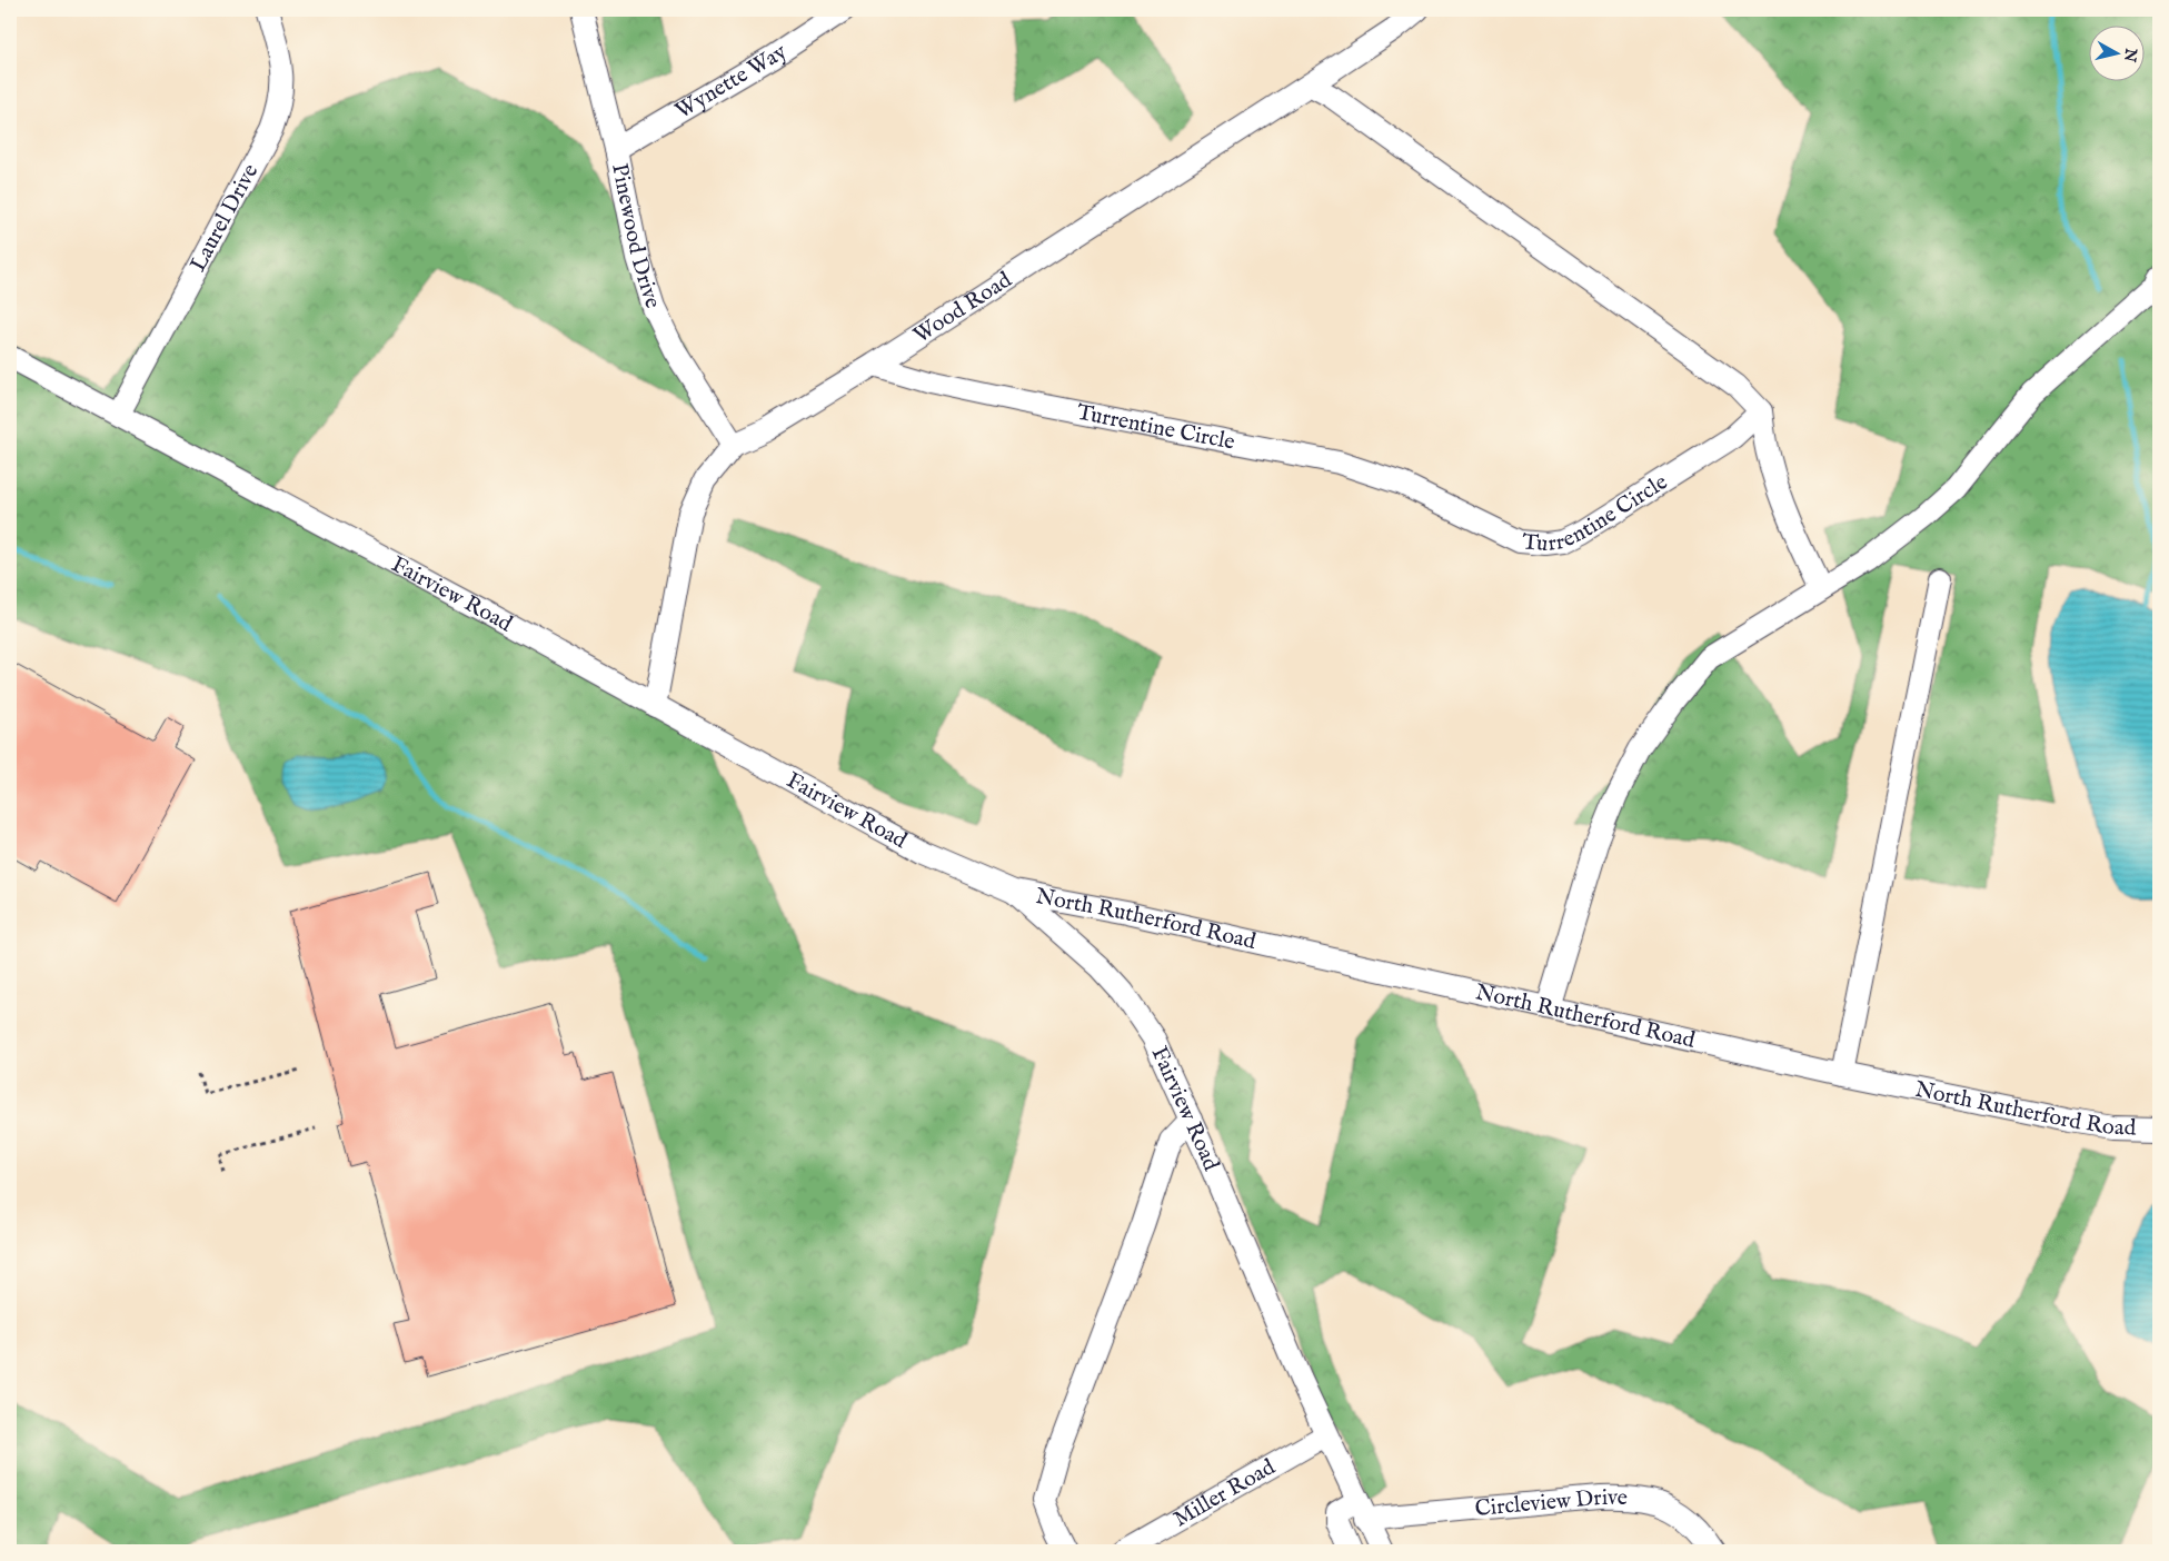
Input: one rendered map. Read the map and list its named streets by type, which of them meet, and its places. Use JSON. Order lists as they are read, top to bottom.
{
  "streets": {
    "street": [
      "Wynette Way",
      "Laurel Drive",
      "Pinewood Drive",
      "Wood Road",
      "Turrentine Circle",
      "Fairview Road",
      "North Rutherford Road",
      "Miller Road",
      "Circleview Drive"
    ]
  },
  "crossings": [
    ["Wynette Way", "Pinewood Drive"],
    ["Laurel Drive", "Fairview Road"],
    ["Pinewood Drive", "Wood Road"],
    ["Wood Road", "Turrentine Circle"],
    ["Wood Road", "Fairview Road"],
    ["Fairview Road", "North Rutherford Road"],
    ["Fairview Road", "Miller Road"],
    ["Fairview Road", "Circleview Drive"]
  ],
  "north": "right"
}
